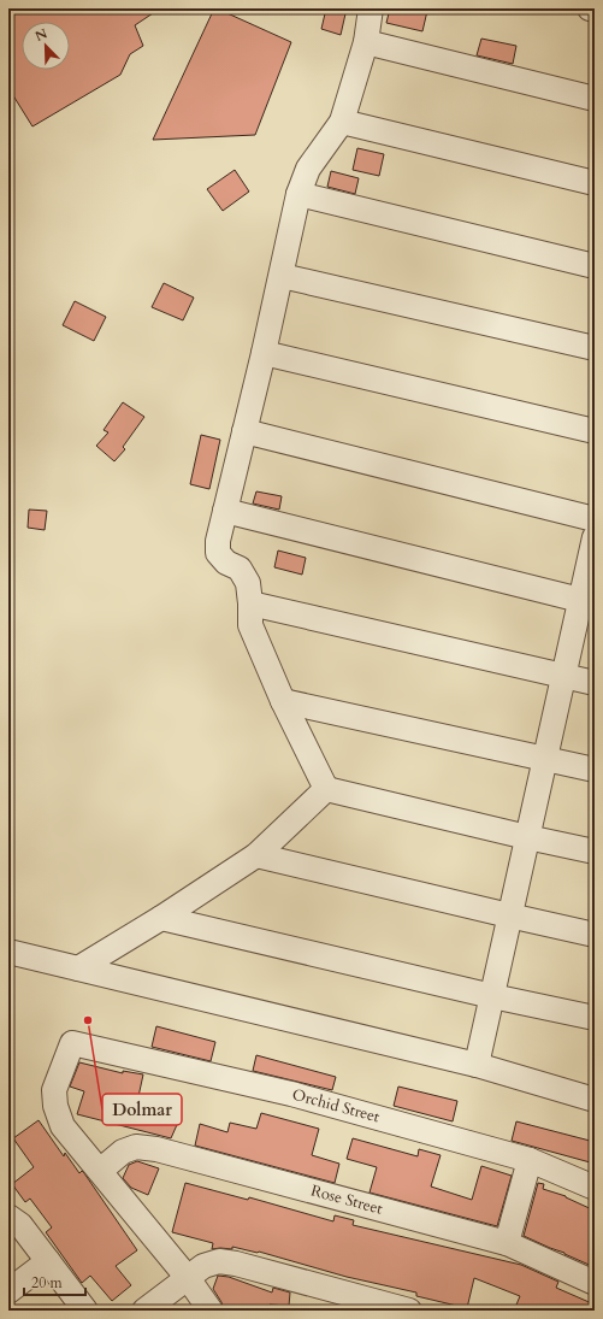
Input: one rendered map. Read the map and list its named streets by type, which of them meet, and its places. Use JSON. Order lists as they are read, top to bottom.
{
  "streets": {
    "street": ["Orchid Street", "Rose Street"]
  },
  "crossings": [
    ["Orchid Street", "Rose Street"]
  ],
  "places": ["Dolmar"],
  "scale_bar": "20 m",
  "north": "top left"
}
